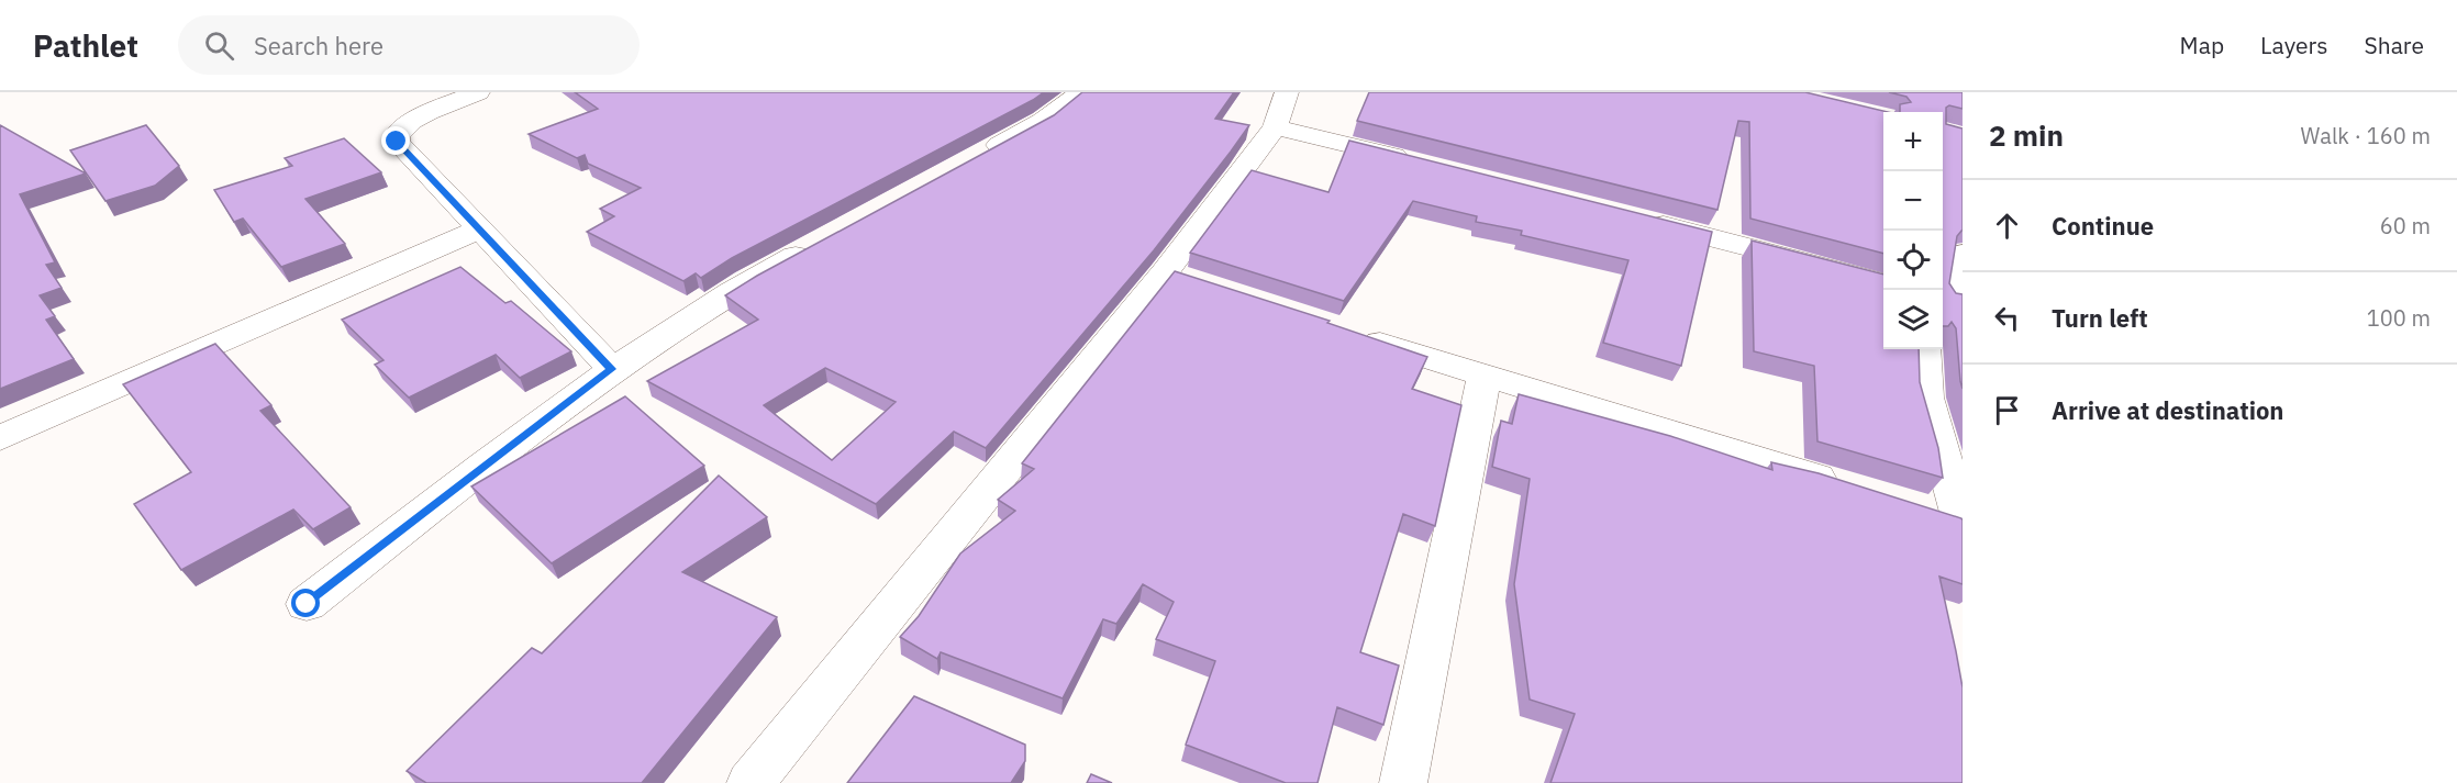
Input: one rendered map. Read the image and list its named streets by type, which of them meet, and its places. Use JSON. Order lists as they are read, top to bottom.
{
  "page": {
    "header": "Pathlet",
    "search": "Search here",
    "nav": ["Map", "Layers", "Share"],
    "heading": ["2 min", "Walk · 160 m"],
    "map_buttons": ["+", "−"],
    "list": [
      ["Continue", "60 m"],
      ["Turn left", "100 m"],
      "Arrive at destination"
    ]
  }
}
